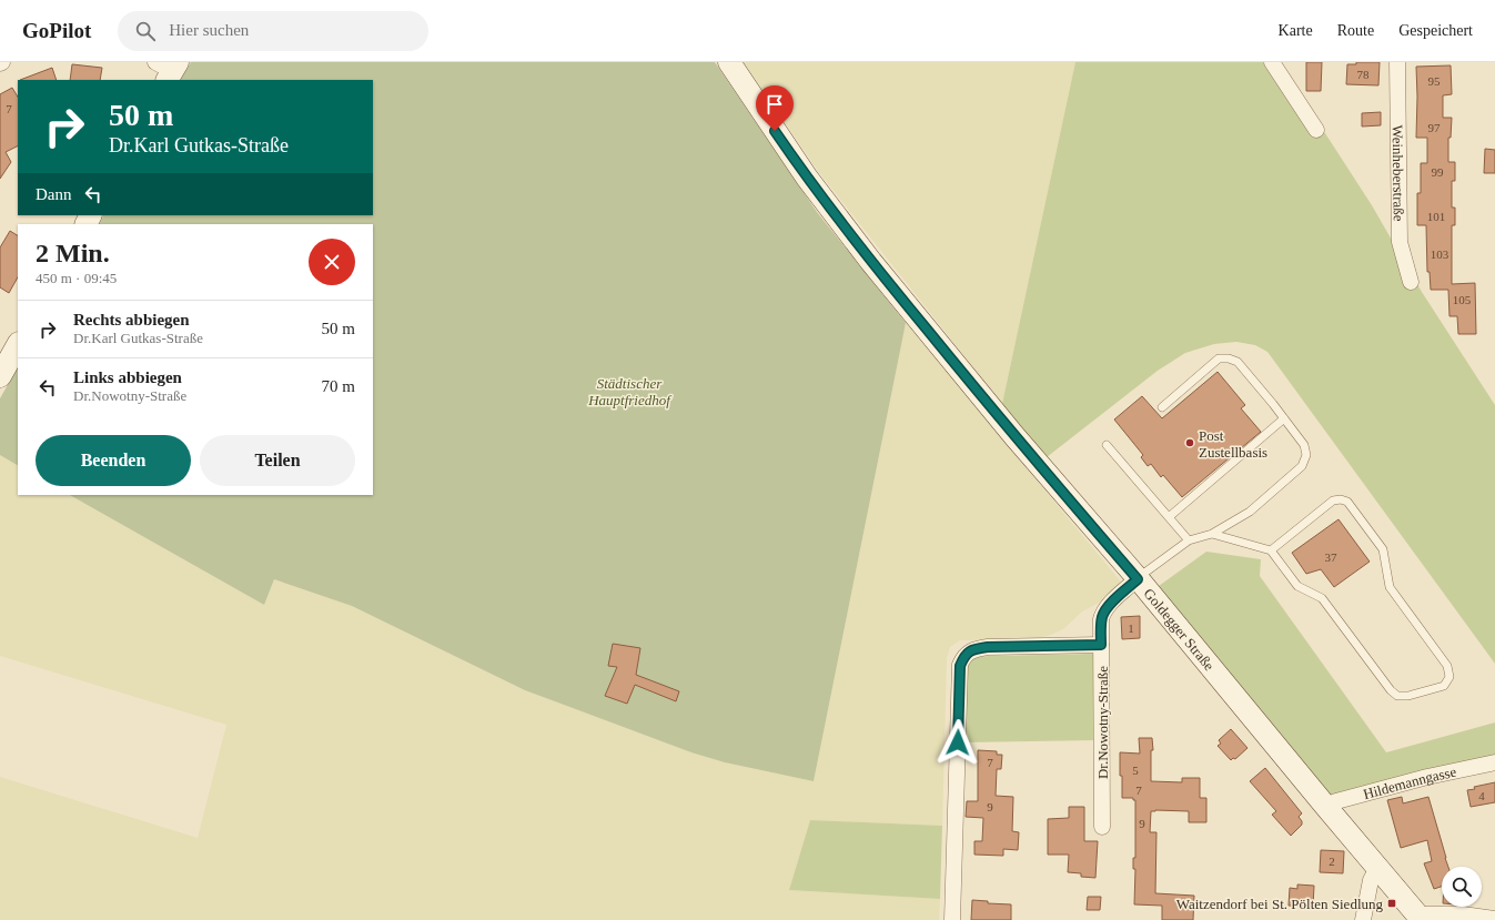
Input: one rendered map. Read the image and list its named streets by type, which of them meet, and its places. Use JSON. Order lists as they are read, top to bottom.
{
  "streets": {
    "street": [
      "Weinheberstraße",
      "Goldegger Straße",
      "Dr.Nowotny-Straße",
      "Hildemanngasse"
    ]
  },
  "crossings": [
    ["Goldegger Straße", "Dr.Nowotny-Straße"],
    ["Goldegger Straße", "Hildemanngasse"]
  ],
  "parks": ["Städtischer Hauptfriedhof"],
  "places": {
    "other": ["Post Zustellbasis"],
    "transit": ["Waitzendorf bei St. Pölten Siedlung"]
  },
  "house_numbers": [
    "78",
    "95",
    "7",
    "97",
    "99",
    "101",
    "103",
    "105",
    "37",
    "1",
    "7",
    "5",
    "7",
    "4",
    "9",
    "9",
    "2"
  ],
  "page": {
    "header": "GoPilot",
    "search": "Hier suchen",
    "nav": ["Karte", "Route", "Gespeichert"],
    "turn": ["50 m", "Dr.Karl Gutkas-Straße"],
    "then": "Dann",
    "heading": ["2 Min.", "450 m · 09:45"],
    "list": [
      {
        "name": "Rechts abbiegen",
        "note": "Dr.Karl Gutkas-Straße",
        "value": "50 m"
      },
      {
        "name": "Links abbiegen",
        "note": "Dr.Nowotny-Straße",
        "value": "70 m"
      }
    ],
    "buttons": ["Beenden", "Teilen"]
  }
}
